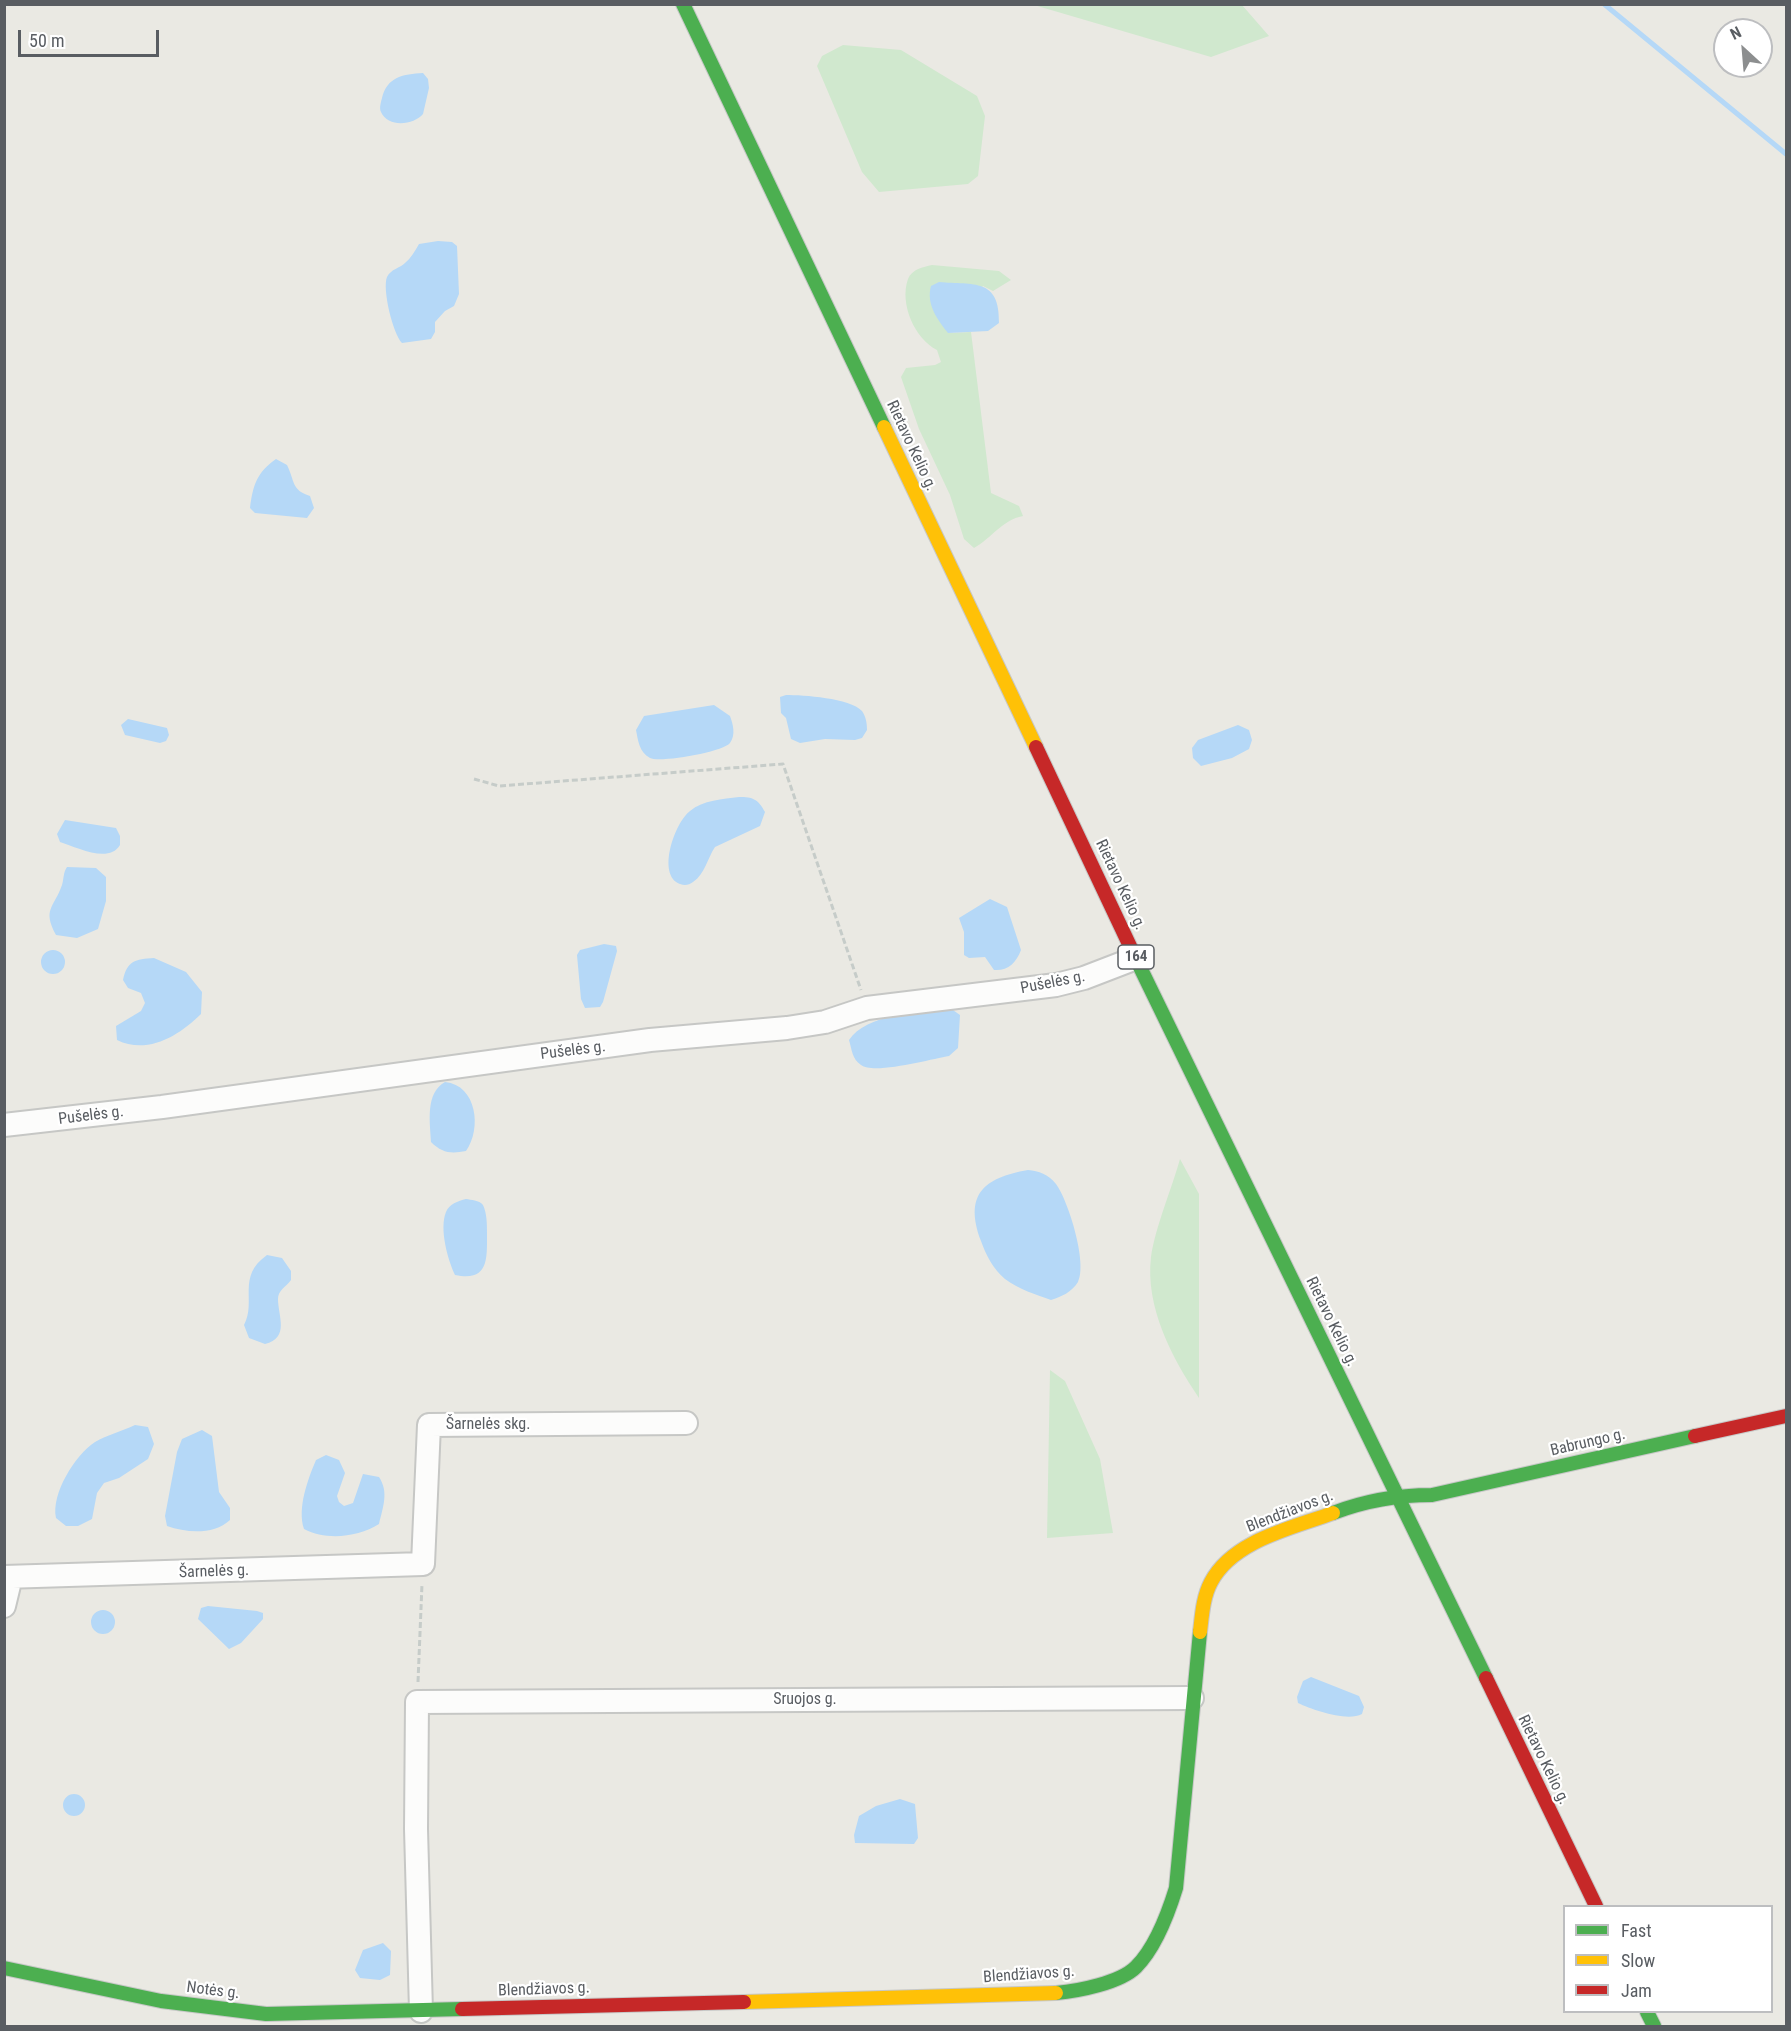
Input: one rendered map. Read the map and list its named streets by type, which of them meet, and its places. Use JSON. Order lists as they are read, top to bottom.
{
  "streets": {
    "street": [
      "Rietavo Kelio g.",
      "164",
      "Pušelės g.",
      "Šarnelės skg.",
      "Babrungo g.",
      "Blendžiavos g.",
      "Šarnelės g.",
      "Sruojos g.",
      "Notės g."
    ]
  },
  "crossings": [
    ["Rietavo Kelio g.", "Pušelės g."],
    ["Rietavo Kelio g.", "Babrungo g."],
    ["Rietavo Kelio g.", "Blendžiavos g."],
    ["Šarnelės skg.", "Šarnelės g."],
    ["Babrungo g.", "Blendžiavos g."],
    ["Blendžiavos g.", "Sruojos g."],
    ["Blendžiavos g.", "Notės g."]
  ],
  "legend": ["Fast", "Slow", "Jam"],
  "scale_bar": "50 m",
  "north": "top left"
}
